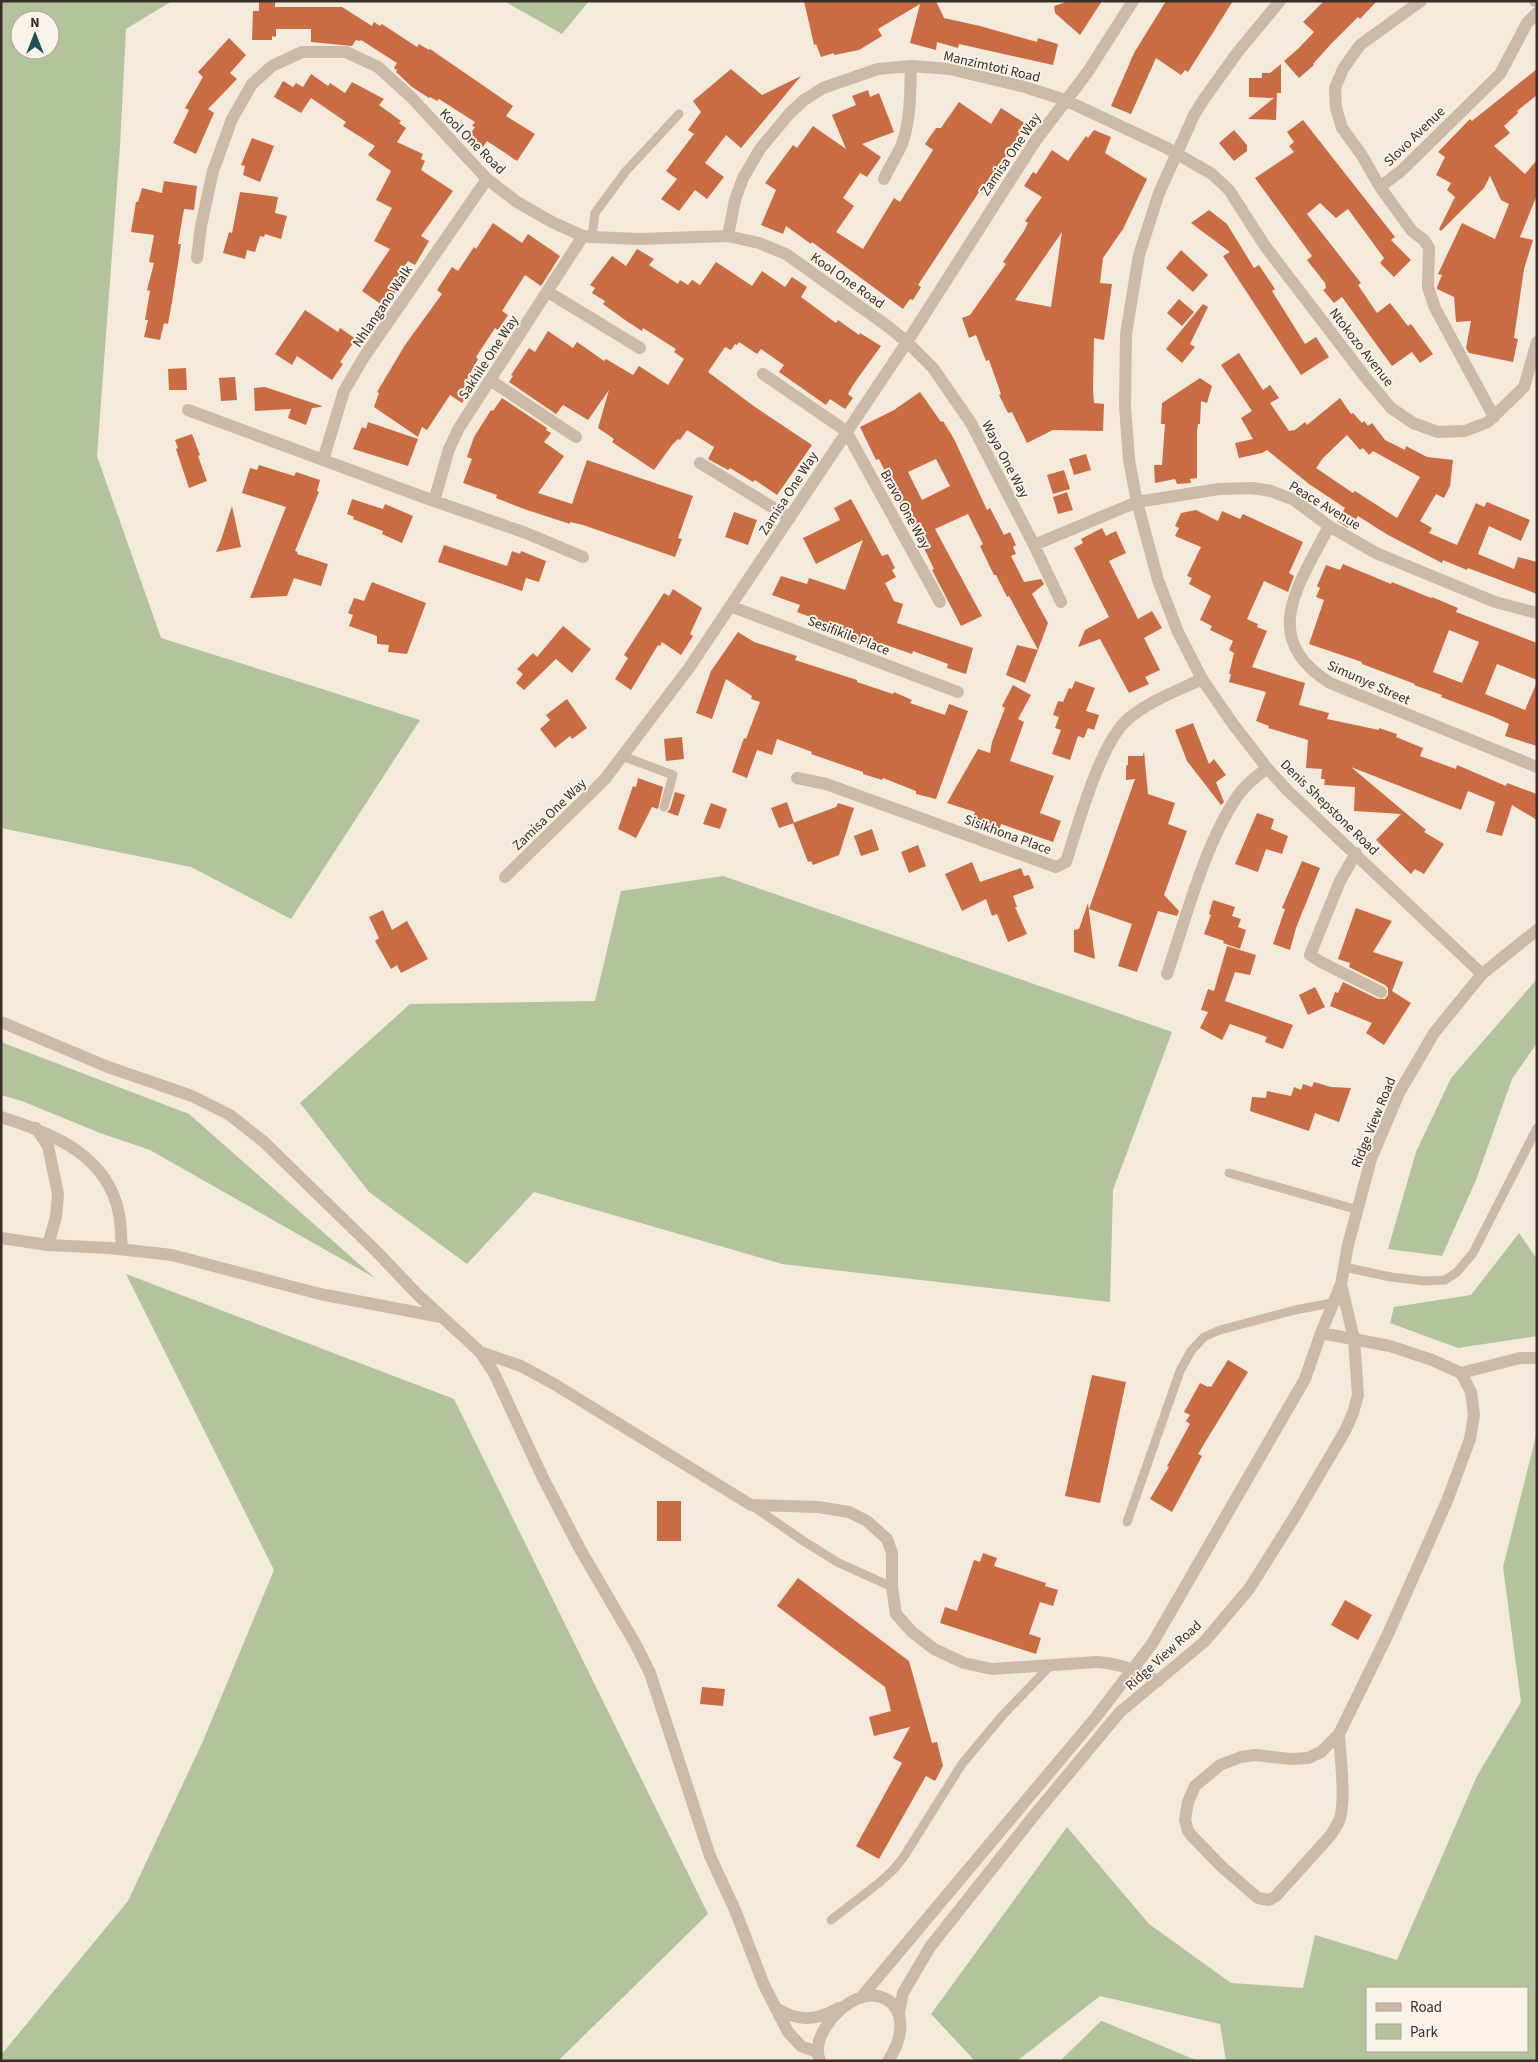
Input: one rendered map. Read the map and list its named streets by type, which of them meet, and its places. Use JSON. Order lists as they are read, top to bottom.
{
  "streets": {
    "street": [
      "Manzimtoti Road",
      "Slovo Avenue",
      "Kool One Road",
      "Zamisa One Way",
      "Nhlangano Walk",
      "Ntokozo Avenue",
      "Sakhile One Way",
      "Waya One Way",
      "Peace Avenue",
      "Bravo One Way",
      "Sesifikile Place",
      "Simunye Street",
      "Denis Shepstone Road",
      "Sisikhona Place",
      "Ridge View Road"
    ]
  },
  "crossings": [
    ["Manzimtoti Road", "Kool One Road"],
    ["Manzimtoti Road", "Zamisa One Way"],
    ["Manzimtoti Road", "Ntokozo Avenue"],
    ["Manzimtoti Road", "Denis Shepstone Road"],
    ["Kool One Road", "Zamisa One Way"],
    ["Kool One Road", "Nhlangano Walk"],
    ["Kool One Road", "Sakhile One Way"],
    ["Kool One Road", "Waya One Way"],
    ["Zamisa One Way", "Waya One Way"],
    ["Zamisa One Way", "Bravo One Way"],
    ["Zamisa One Way", "Sesifikile Place"],
    ["Ntokozo Avenue", "Denis Shepstone Road"],
    ["Waya One Way", "Peace Avenue"],
    ["Peace Avenue", "Simunye Street"],
    ["Peace Avenue", "Denis Shepstone Road"],
    ["Denis Shepstone Road", "Sisikhona Place"],
    ["Denis Shepstone Road", "Ridge View Road"]
  ],
  "legend": ["Road", "Park"],
  "north": "top"
}
